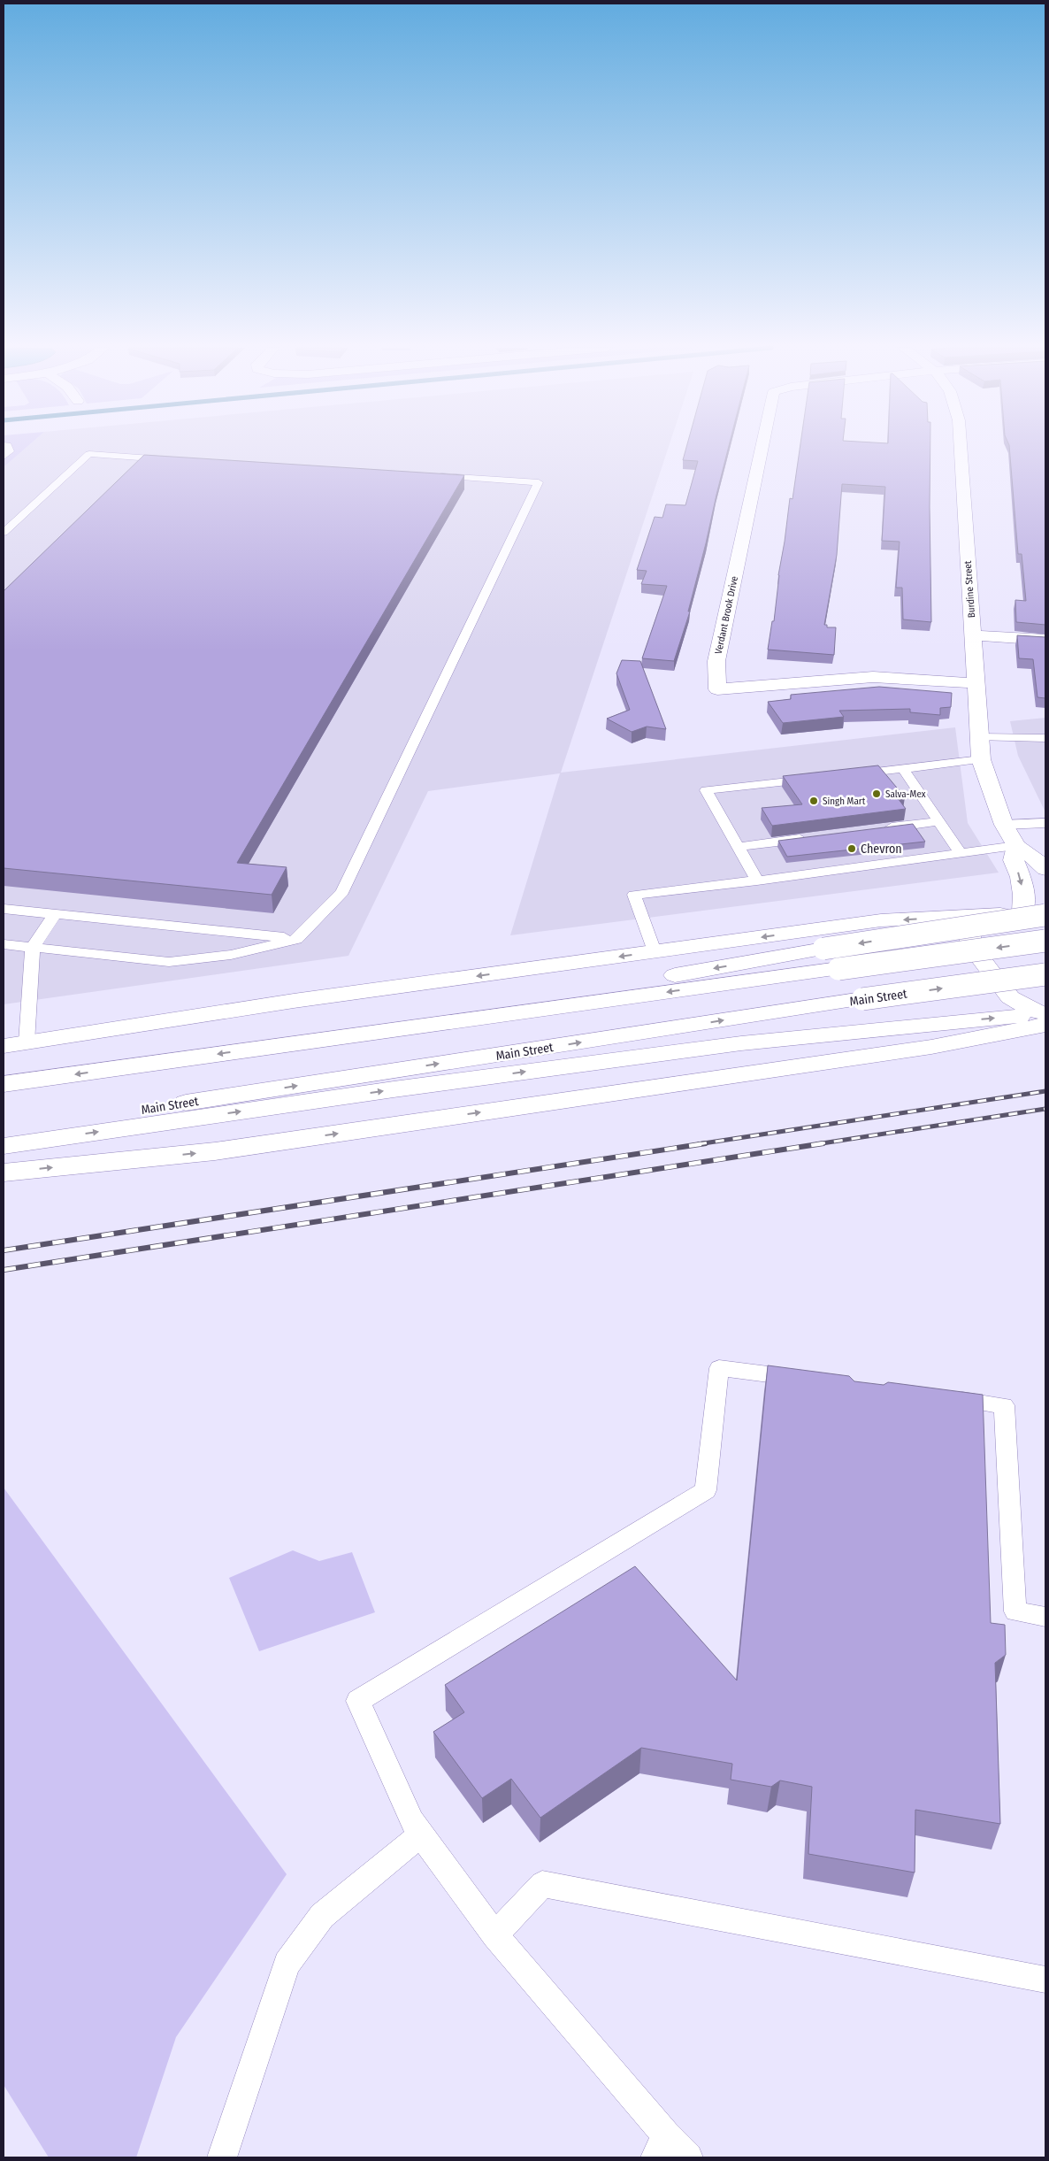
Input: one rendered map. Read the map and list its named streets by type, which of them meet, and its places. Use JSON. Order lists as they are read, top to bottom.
{
  "streets": {
    "main road": ["Burdine Street", "Verdant Brook Drive", "Main Street"]
  },
  "crossings": [
    ["Burdine Street", "Verdant Brook Drive"]
  ],
  "places": ["Salva-Mex", "Singh Mart", "Chevron"]
}
